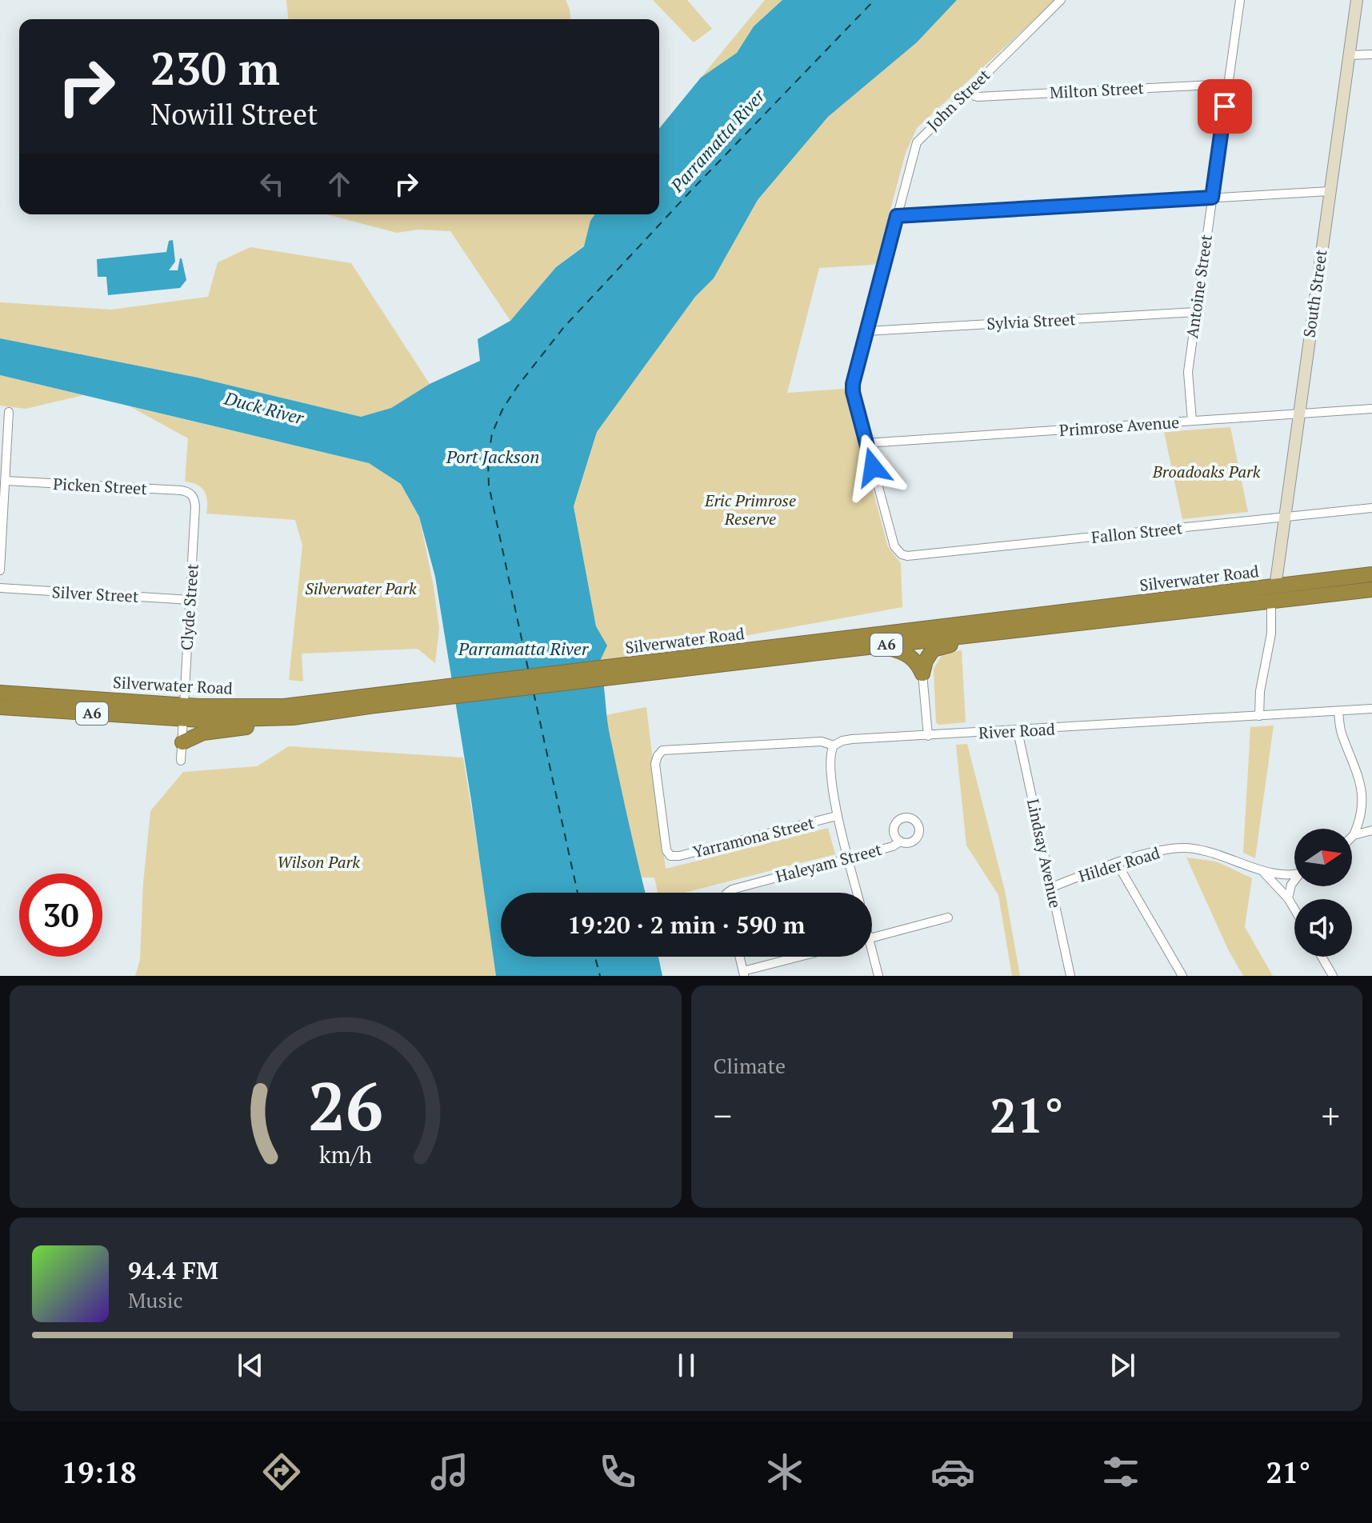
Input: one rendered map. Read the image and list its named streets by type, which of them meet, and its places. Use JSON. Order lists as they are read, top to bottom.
{
  "streets": {
    "highway": ["Silverwater Road", "A6"],
    "street": [
      "Milton Street",
      "John Street",
      "Antoine Street",
      "South Street",
      "Sylvia Street",
      "Primrose Avenue",
      "Picken Street",
      "Fallon Street",
      "Silver Street",
      "Clyde Street",
      "River Road",
      "Yarramona Street",
      "Lindsay Avenue",
      "Haleyam Street",
      "Hilder Road"
    ]
  },
  "crossings": [
    ["Milton Street", "John Street"],
    ["Milton Street", "Antoine Street"],
    ["John Street", "Sylvia Street"],
    ["John Street", "Primrose Avenue"],
    ["John Street", "Fallon Street"],
    ["Antoine Street", "Sylvia Street"],
    ["Antoine Street", "Primrose Avenue"],
    ["South Street", "Primrose Avenue"],
    ["South Street", "Fallon Street"],
    ["South Street", "Silverwater Road"],
    ["South Street", "River Road"],
    ["Picken Street", "Clyde Street"],
    ["Silverwater Road", "Clyde Street"],
    ["Silver Street", "Clyde Street"],
    ["River Road", "Yarramona Street"],
    ["River Road", "Lindsay Avenue"],
    ["Lindsay Avenue", "Hilder Road"]
  ],
  "water": ["Parramatta River", "Duck River", "Port Jackson"],
  "parks": [
    "Broadoaks Park",
    "Eric Primrose Reserve",
    "Silverwater Park",
    "Wilson Park"
  ],
  "north": "right",
  "page": {
    "turn": ["230 m", "Nowill Street"],
    "limit": "30",
    "trip": "19:20 · 2 min · 590 m",
    "tile": "Climate",
    "heat": ["−", "21°", "+"],
    "song": ["94.4 FM", "Music"],
    "tabs": ["19:18", "21°"],
    "gauge": ["26", "km/h"]
  }
}
